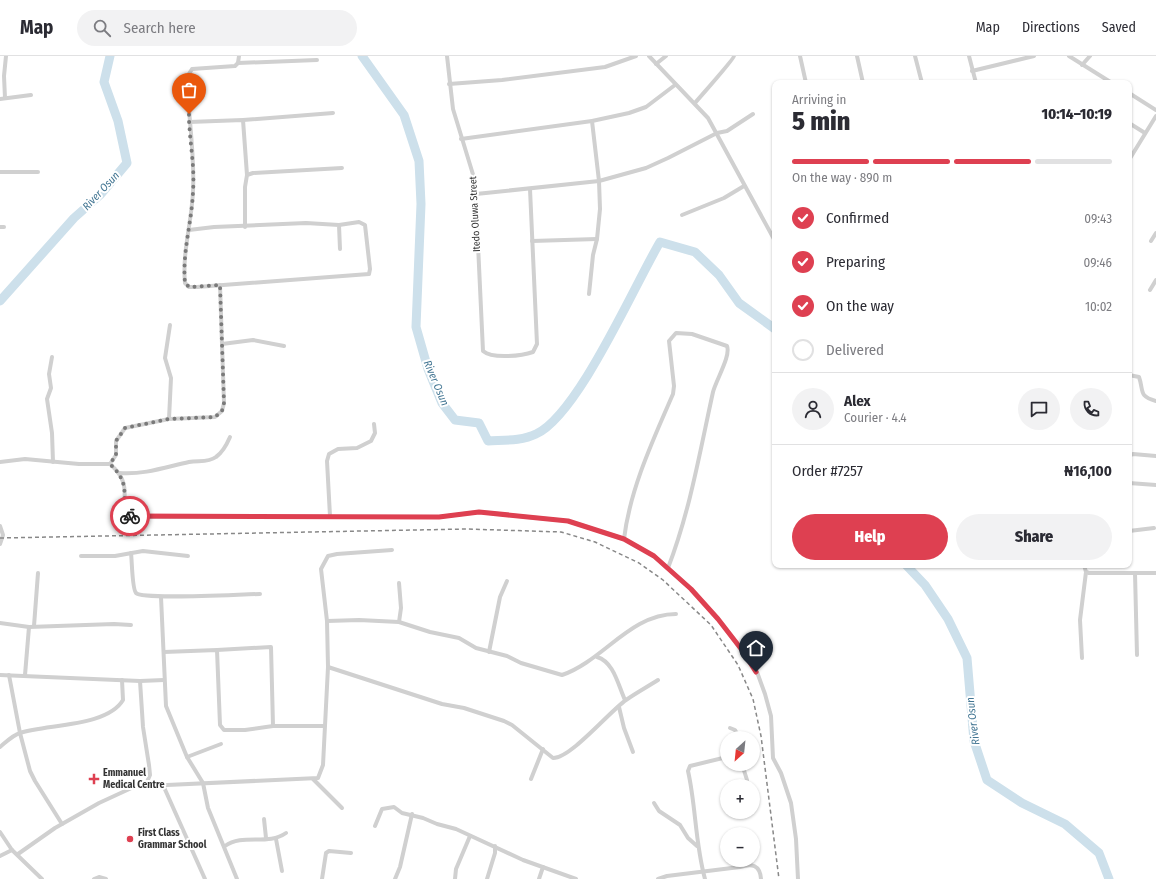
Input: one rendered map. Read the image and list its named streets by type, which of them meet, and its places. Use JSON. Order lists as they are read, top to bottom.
{
  "streets": {
    "street": ["Itedo Oluwa Street"]
  },
  "water": ["River Osun"],
  "places": {
    "health": ["Emmanuel Medical Centre"],
    "other": ["First Class Grammar School"]
  },
  "north": "bottom left",
  "page": {
    "header": "Map",
    "search": "Search here",
    "nav": ["Map", "Directions", "Saved"],
    "heading": ["5 min", "Arriving in", "10:14–10:19"],
    "panel": [
      "Alex",
      "Courier · 4.4",
      "Order #7257",
      "₦16,100"
    ],
    "bar": "On the way · 890 m",
    "list": [
      ["Confirmed", "09:43"],
      ["Preparing", "09:46"],
      ["On the way", "10:02"],
      "Delivered"
    ],
    "buttons": ["Help", "Share"],
    "map_buttons": ["+", "−"]
  }
}
